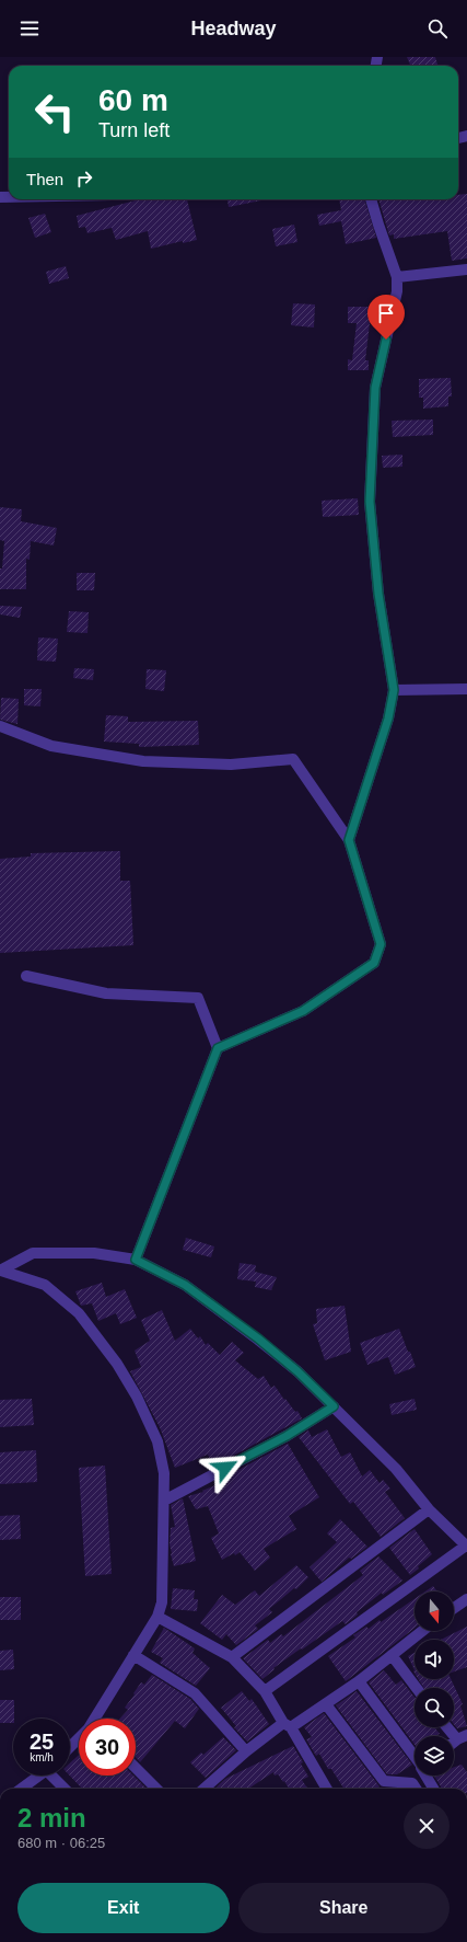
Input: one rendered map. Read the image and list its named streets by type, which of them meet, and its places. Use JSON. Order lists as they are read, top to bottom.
{
  "north": "bottom",
  "page": {
    "header": "Headway",
    "turn": ["60 m", "Turn left"],
    "then": "Then",
    "speed": "25 km/h",
    "limit": "30",
    "heading": ["2 min", "680 m · 06:25"],
    "buttons": ["Exit", "Share"]
  }
}
